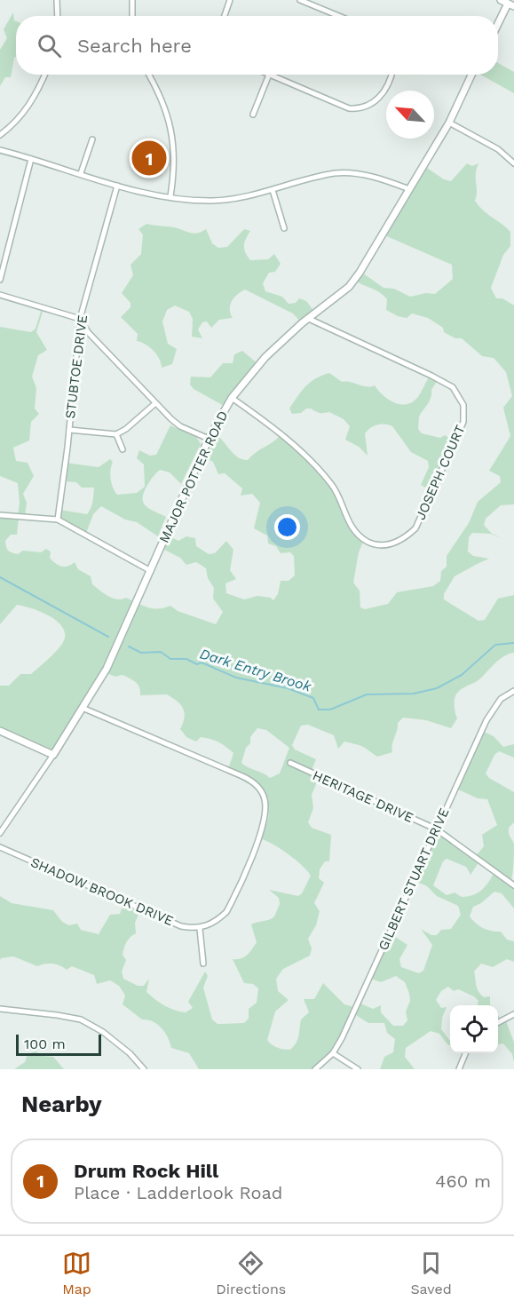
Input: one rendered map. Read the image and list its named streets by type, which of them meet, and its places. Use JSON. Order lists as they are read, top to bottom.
{
  "streets": {
    "street": [
      "STUBTOE DRIVE",
      "JOSEPH COURT",
      "MAJOR POTTER ROAD",
      "HERITAGE DRIVE",
      "GILBERT STUART DRIVE",
      "SHADOW BROOK DRIVE"
    ]
  },
  "crossings": [
    ["JOSEPH COURT", "MAJOR POTTER ROAD"],
    ["HERITAGE DRIVE", "GILBERT STUART DRIVE"]
  ],
  "water": ["Dark Entry Brook"],
  "scale_bar": "100 m",
  "north": "top left",
  "page": {
    "search": "Search here",
    "pins": "1",
    "scale": "100 m",
    "heading": "Nearby",
    "list": [
      {
        "mark": "1",
        "name": "Drum Rock Hill",
        "note": "Place · Ladderlook Road",
        "value": "460 m"
      }
    ],
    "nav": ["Map", "Directions", "Saved"]
  }
}
